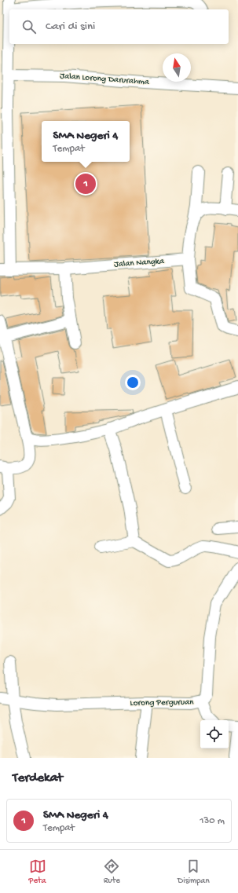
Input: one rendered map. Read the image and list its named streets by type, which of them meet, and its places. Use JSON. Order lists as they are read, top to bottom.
{
  "streets": {
    "street": ["Jalan Lorong Darurahma", "Jalan Nangka", "Lorong Perguruan"]
  },
  "north": "top",
  "page": {
    "search": "Cari di sini",
    "popup": ["SMA Negeri 4", "Tempat"],
    "pins": "1",
    "heading": "Terdekat",
    "list": [
      {
        "mark": "1",
        "name": "SMA Negeri 4",
        "note": "Tempat",
        "value": "130 m"
      }
    ],
    "nav": ["Peta", "Rute", "Disimpan"]
  }
}
